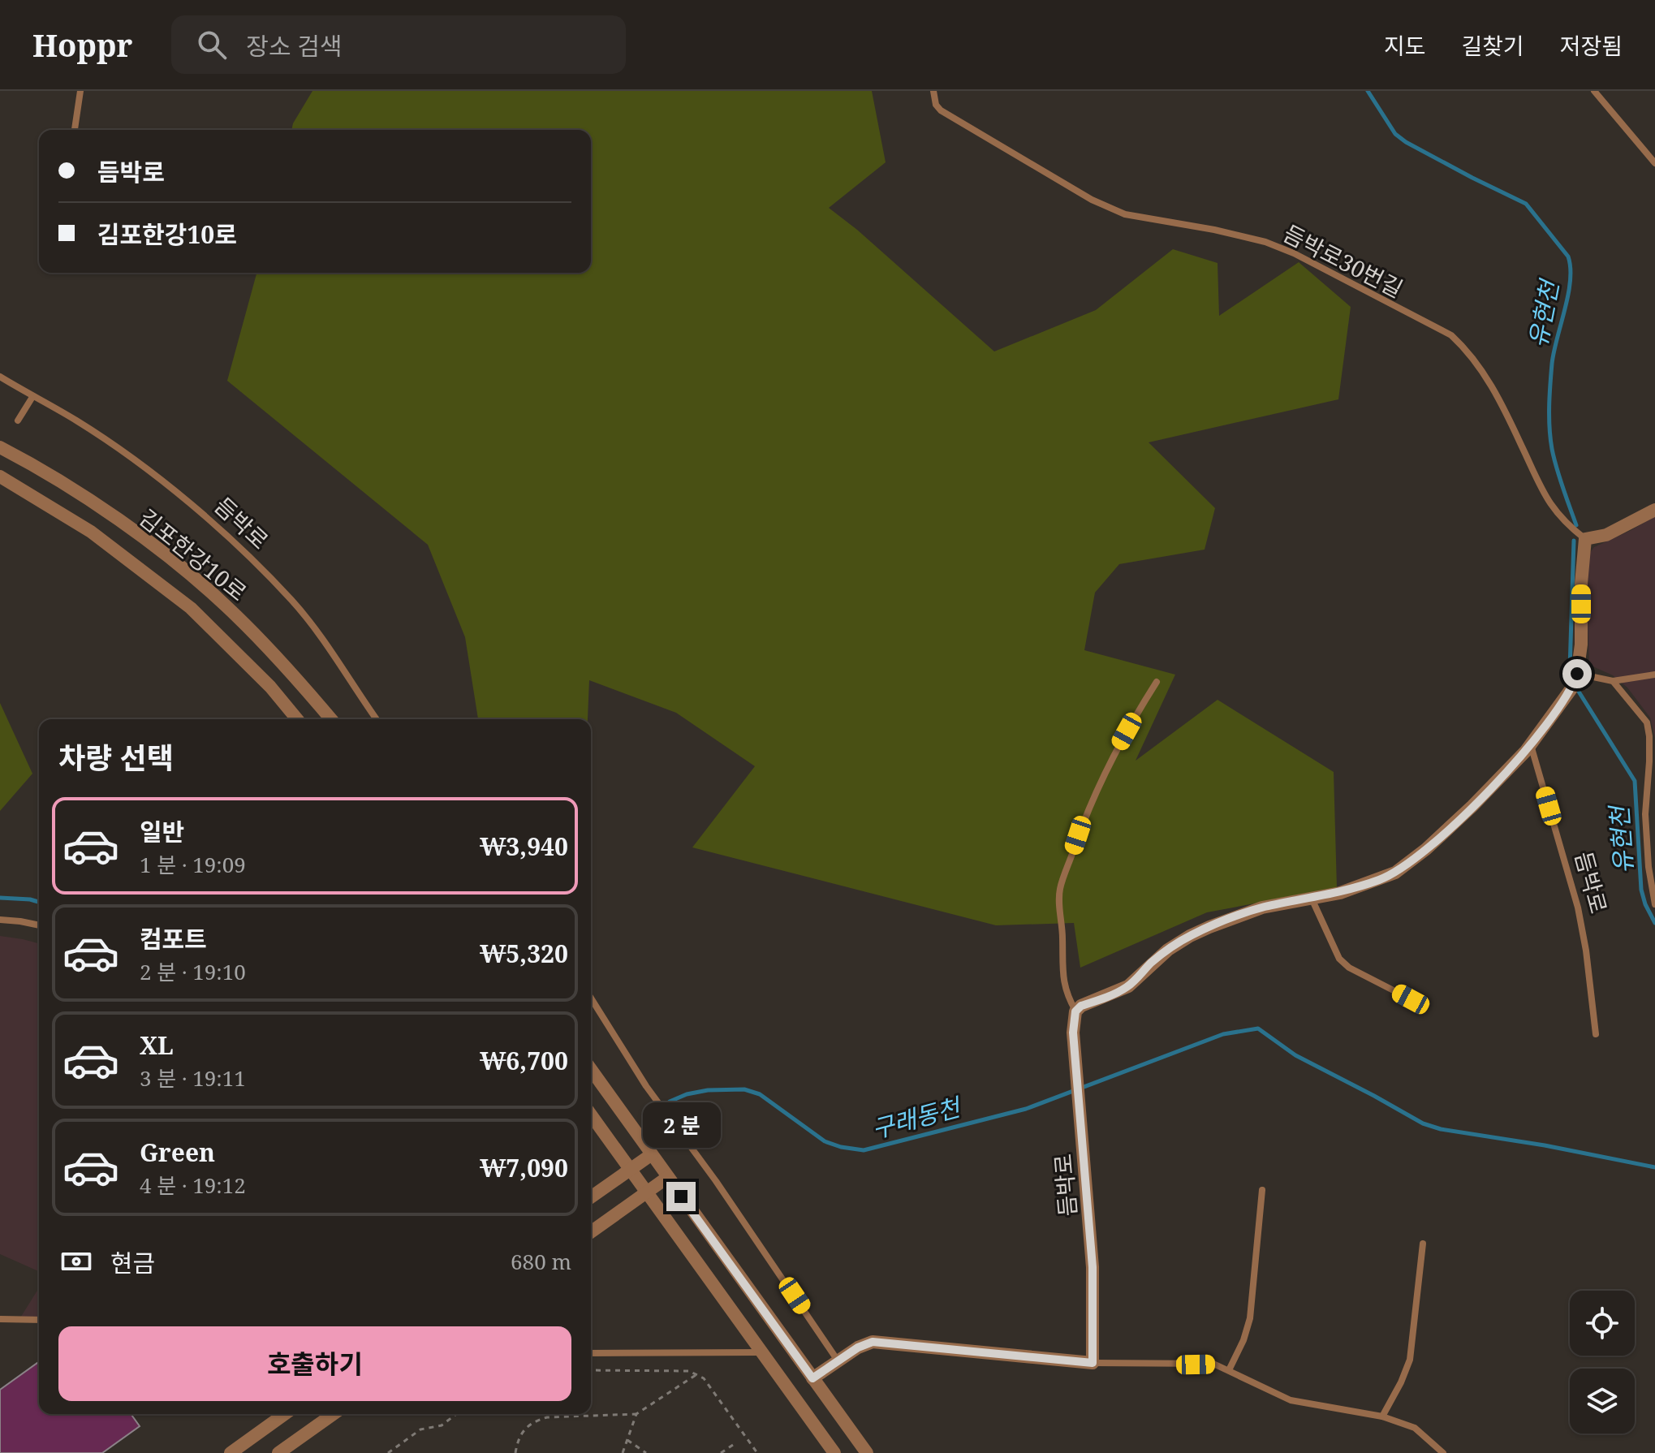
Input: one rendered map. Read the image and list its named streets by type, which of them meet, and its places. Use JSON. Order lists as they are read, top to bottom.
{
  "streets": {
    "street": ["듬박로", "김포한강10로"],
    "lane": ["듬박로30번길"]
  },
  "water": ["유현천", "구래동천"],
  "page": {
    "header": "Hoppr",
    "search": "장소 검색",
    "nav": ["지도", "길찾기", "저장됨"],
    "banner": ["듬박로", "김포한강10로"],
    "heading": "차량 선택",
    "list": [
      {
        "name": "일반",
        "note": "1 분 · 19:09",
        "value": "₩3,940"
      },
      {
        "name": "컴포트",
        "note": "2 분 · 19:10",
        "value": "₩5,320"
      },
      {
        "name": "XL",
        "note": "3 분 · 19:11",
        "value": "₩6,700"
      },
      {
        "name": "Green",
        "note": "4 분 · 19:12",
        "value": "₩7,090"
      }
    ],
    "bubble": "2 분",
    "pay": ["현금", "680 m"],
    "buttons": "호출하기"
  }
}
